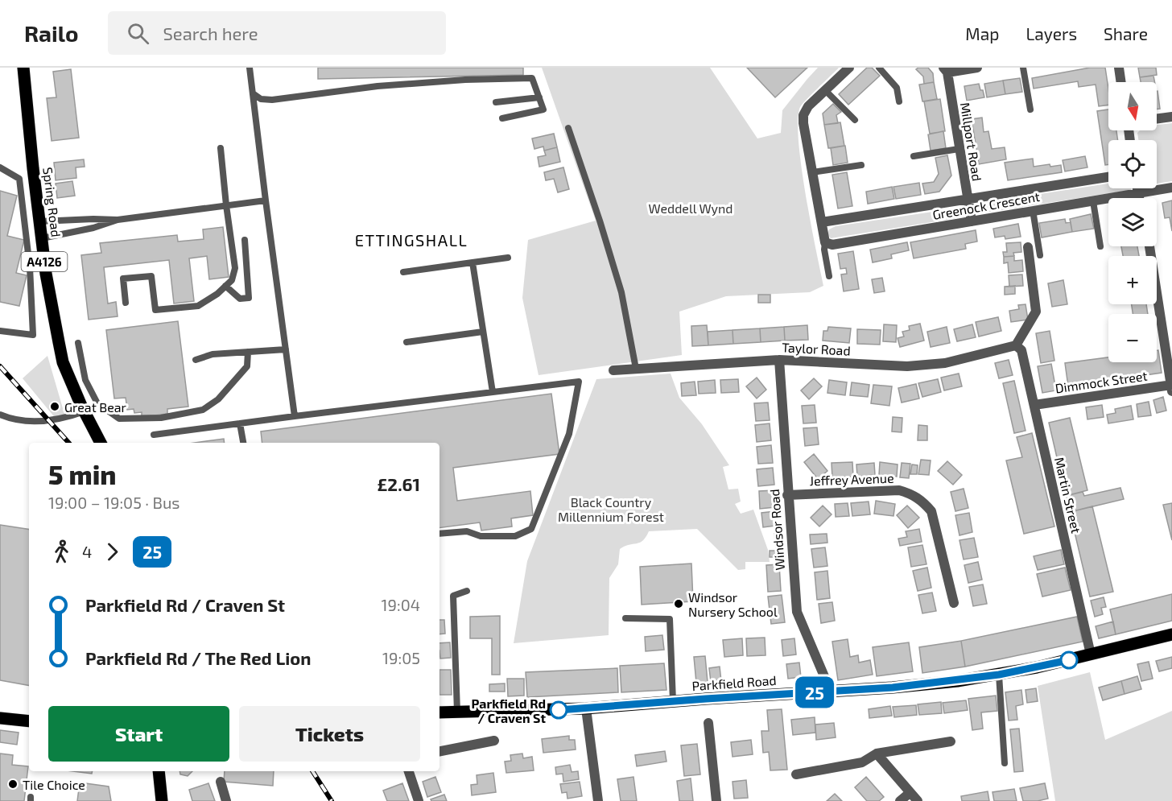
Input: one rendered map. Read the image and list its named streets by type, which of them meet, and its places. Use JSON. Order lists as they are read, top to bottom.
{
  "streets": {
    "main road": ["Spring Road", "A4126", "Parkfield Road"],
    "street": [
      "Millport Road",
      "Greenock Crescent",
      "Taylor Road",
      "Dimmock Street",
      "Jeffrey Avenue",
      "Martin Street",
      "Windsor Road"
    ]
  },
  "crossings": [
    ["Millport Road", "Greenock Crescent"],
    ["Taylor Road", "Martin Street"],
    ["Taylor Road", "Windsor Road"],
    ["Dimmock Street", "Martin Street"],
    ["Jeffrey Avenue", "Windsor Road"],
    ["Martin Street", "Parkfield Road"],
    ["Windsor Road", "Parkfield Road"]
  ],
  "districts": ["ETTINGSHALL"],
  "parks": ["Weddell Wynd", "Black Country Millennium Forest"],
  "places": [
    "Great Bear",
    "Windsor Nursery School",
    "Parkfield Rd / Craven St",
    "Tile Choice"
  ],
  "lines": ["bus line 25"],
  "north": "bottom",
  "page": {
    "header": "Railo",
    "search": "Search here",
    "nav": ["Map", "Layers", "Share"],
    "on_map": "25",
    "map_buttons": ["+", "−"],
    "heading": ["5 min", "19:00 – 19:05 · Bus", "£2.61"],
    "legs": ["4", "25"],
    "list": [
      {
        "name": "Parkfield Rd / Craven St",
        "value": "19:04"
      },
      {
        "name": "Parkfield Rd / The Red Lion",
        "value": "19:05"
      }
    ],
    "buttons": ["Start", "Tickets"]
  }
}
